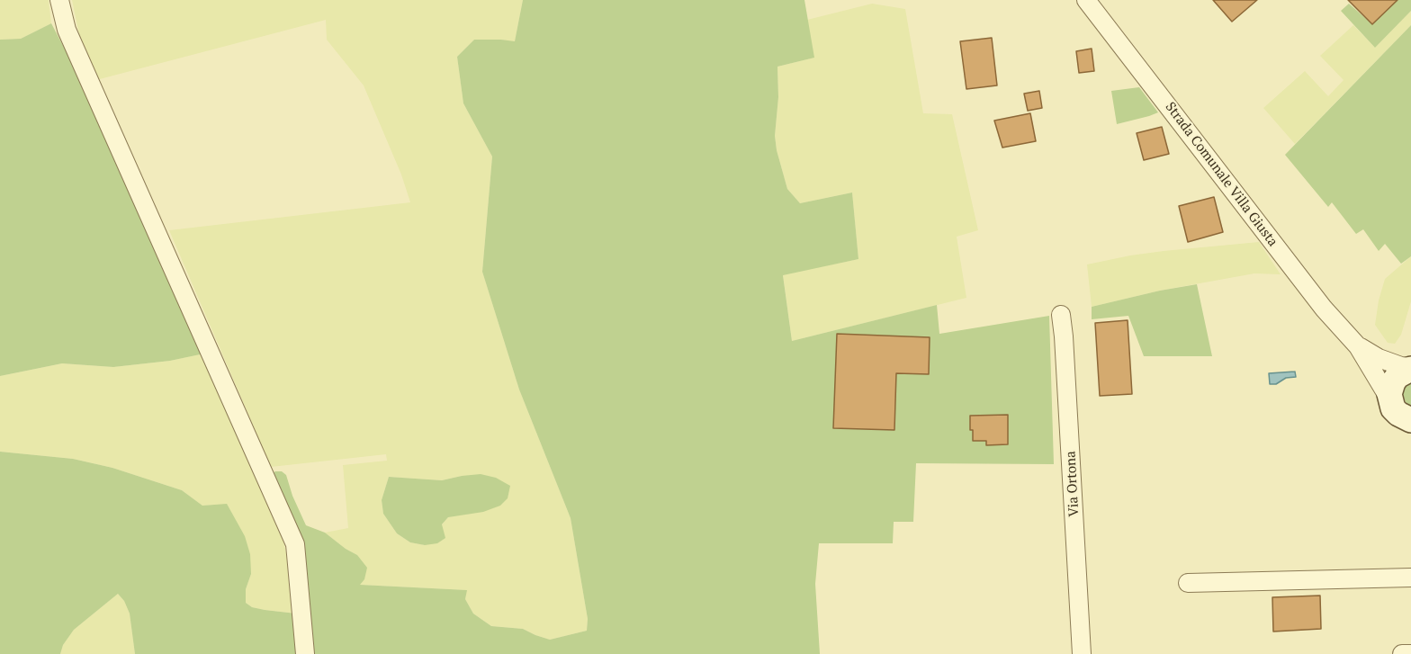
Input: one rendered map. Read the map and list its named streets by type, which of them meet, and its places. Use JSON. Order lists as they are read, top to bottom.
{
  "streets": {
    "street": ["Strada Comunale Villa Giusta", "Via Ortona"]
  }
}
